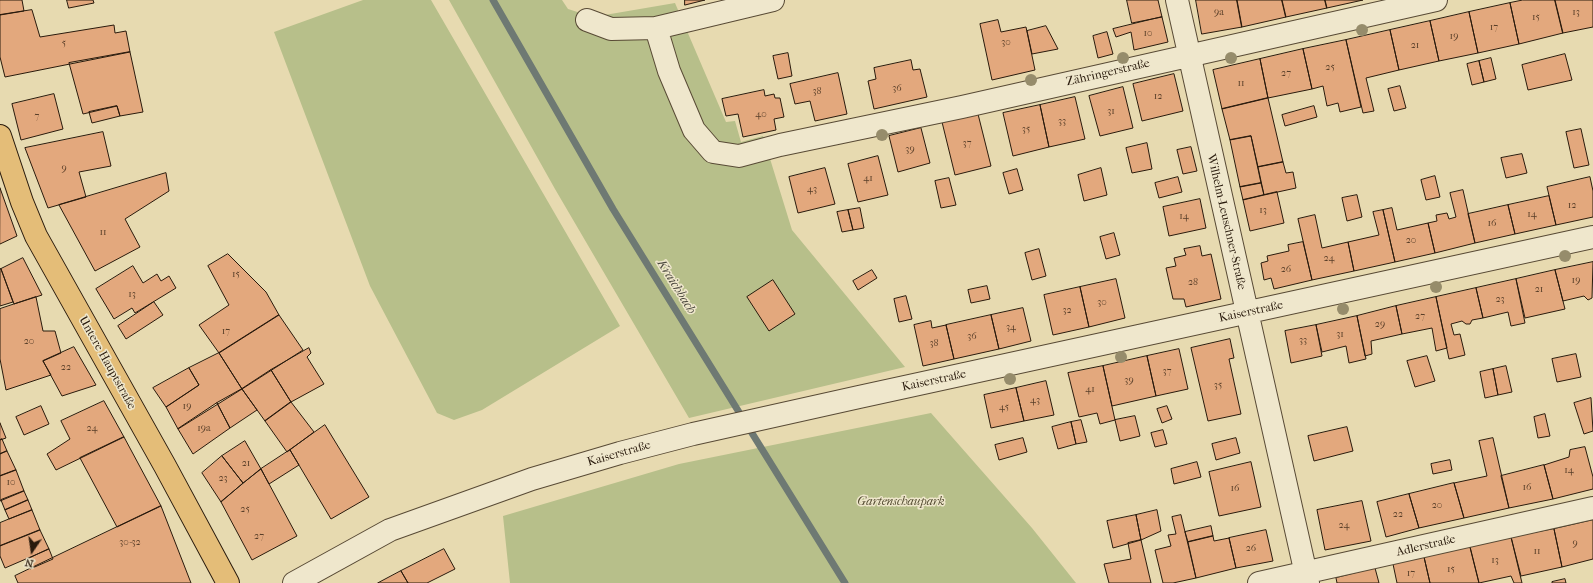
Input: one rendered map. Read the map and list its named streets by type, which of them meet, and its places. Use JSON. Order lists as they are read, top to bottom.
{
  "streets": {
    "main road": ["Untere Hauptstraße"],
    "street": [
      "Zähringerstraße",
      "Wilhelm-Leuschner-Straße",
      "Kaiserstraße",
      "Adlerstraße"
    ]
  },
  "crossings": [
    ["Zähringerstraße", "Wilhelm-Leuschner-Straße"],
    ["Wilhelm-Leuschner-Straße", "Kaiserstraße"],
    ["Wilhelm-Leuschner-Straße", "Adlerstraße"]
  ],
  "water": ["Kraichbach"],
  "parks": ["Gartenschaupark"],
  "house_numbers": [
    "9a",
    "13",
    "15",
    "17",
    "10",
    "19",
    "30",
    "5",
    "21",
    "25",
    "27",
    "11",
    "36",
    "38",
    "12",
    "31",
    "40",
    "7",
    "33",
    "35",
    "37",
    "39",
    "9",
    "41",
    "43",
    "12",
    "13",
    "14",
    "14",
    "16",
    "11",
    "20",
    "24",
    "26",
    "15",
    "19",
    "28",
    "21",
    "13",
    "23",
    "30",
    "32",
    "27",
    "29",
    "34",
    "17",
    "31",
    "36",
    "33",
    "20",
    "38",
    "22",
    "37",
    "39",
    "35",
    "41",
    "43",
    "19",
    "45",
    "24",
    "19a",
    "21",
    "14",
    "23",
    "10",
    "16",
    "16",
    "20",
    "25",
    "22",
    "24",
    "27",
    "30-32",
    "9",
    "26",
    "11",
    "13",
    "15",
    "17"
  ],
  "north": "bottom"
}
